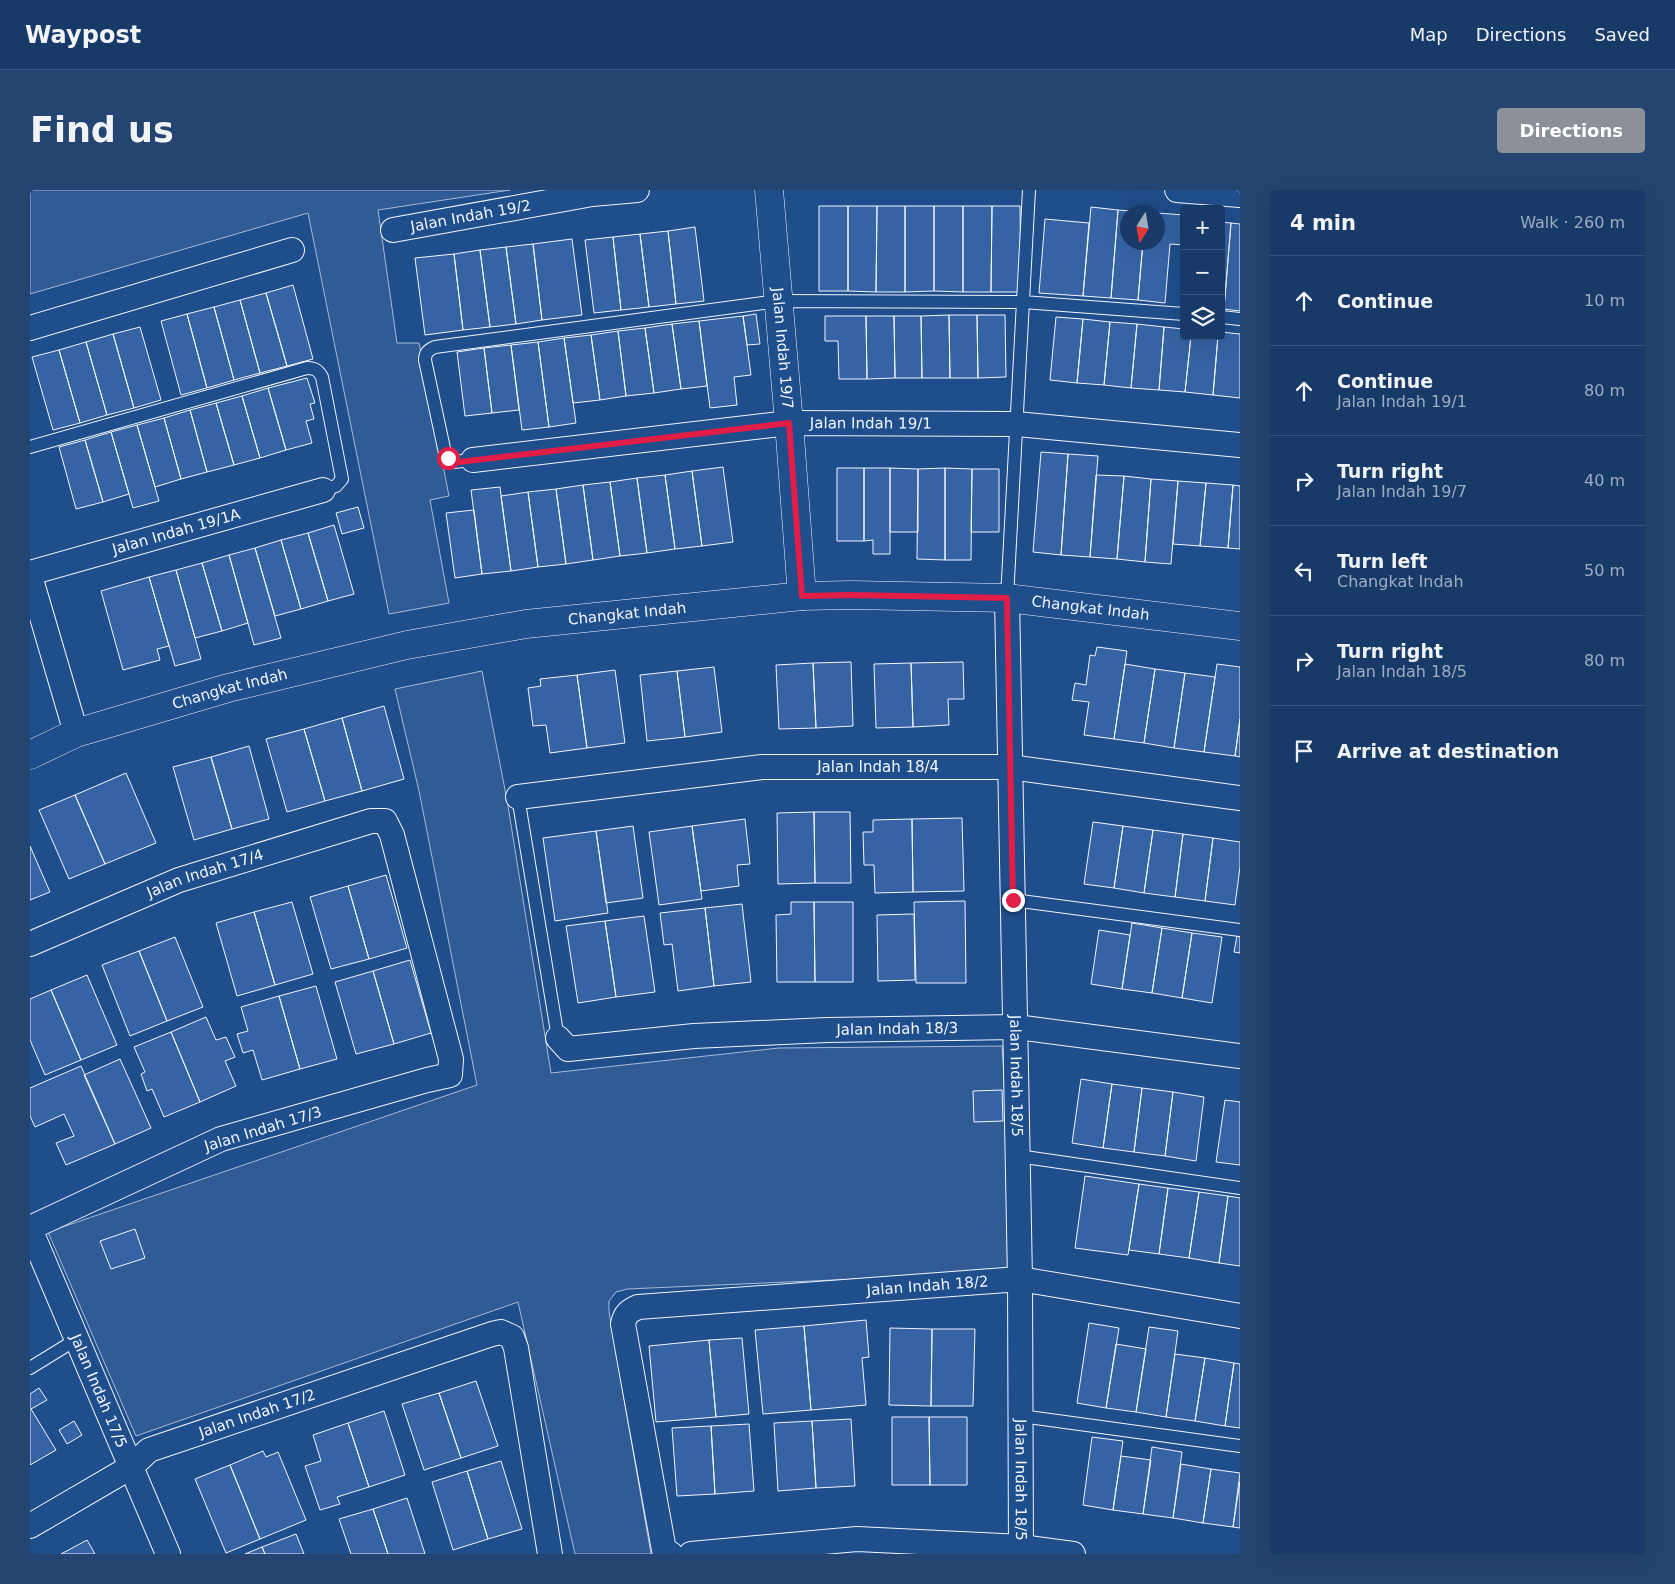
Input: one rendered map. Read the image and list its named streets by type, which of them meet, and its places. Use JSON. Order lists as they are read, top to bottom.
{
  "streets": {
    "street": [
      "Jalan Indah 19/2",
      "Jalan Indah 19/7",
      "Jalan Indah 19/1",
      "Jalan Indah 19/1A",
      "Changkat Indah",
      "Jalan Indah 18/4",
      "Jalan Indah 17/4",
      "Jalan Indah 18/3",
      "Jalan Indah 18/5",
      "Jalan Indah 17/3",
      "Jalan Indah 18/2",
      "Jalan Indah 17/5",
      "Jalan Indah 17/2"
    ]
  },
  "crossings": [
    ["Jalan Indah 19/7", "Jalan Indah 19/1"],
    ["Jalan Indah 19/7", "Changkat Indah"],
    ["Changkat Indah", "Jalan Indah 18/5"],
    ["Jalan Indah 18/4", "Jalan Indah 18/5"],
    ["Jalan Indah 17/4", "Jalan Indah 17/3"],
    ["Jalan Indah 18/3", "Jalan Indah 18/5"],
    ["Jalan Indah 18/5", "Jalan Indah 18/2"],
    ["Jalan Indah 17/3", "Jalan Indah 17/5"],
    ["Jalan Indah 17/5", "Jalan Indah 17/2"]
  ],
  "north": "bottom",
  "page": {
    "header": "Waypost",
    "nav": ["Map", "Directions", "Saved"],
    "buttons": "Directions",
    "title": "Find us",
    "heading": ["4 min", "Walk · 260 m"],
    "map_buttons": ["+", "−"],
    "list": [
      ["Continue", "10 m"],
      ["Continue", "Jalan Indah 19/1", "80 m"],
      ["Turn right", "Jalan Indah 19/7", "40 m"],
      ["Turn left", "Changkat Indah", "50 m"],
      ["Turn right", "Jalan Indah 18/5", "80 m"],
      "Arrive at destination"
    ]
  }
}
